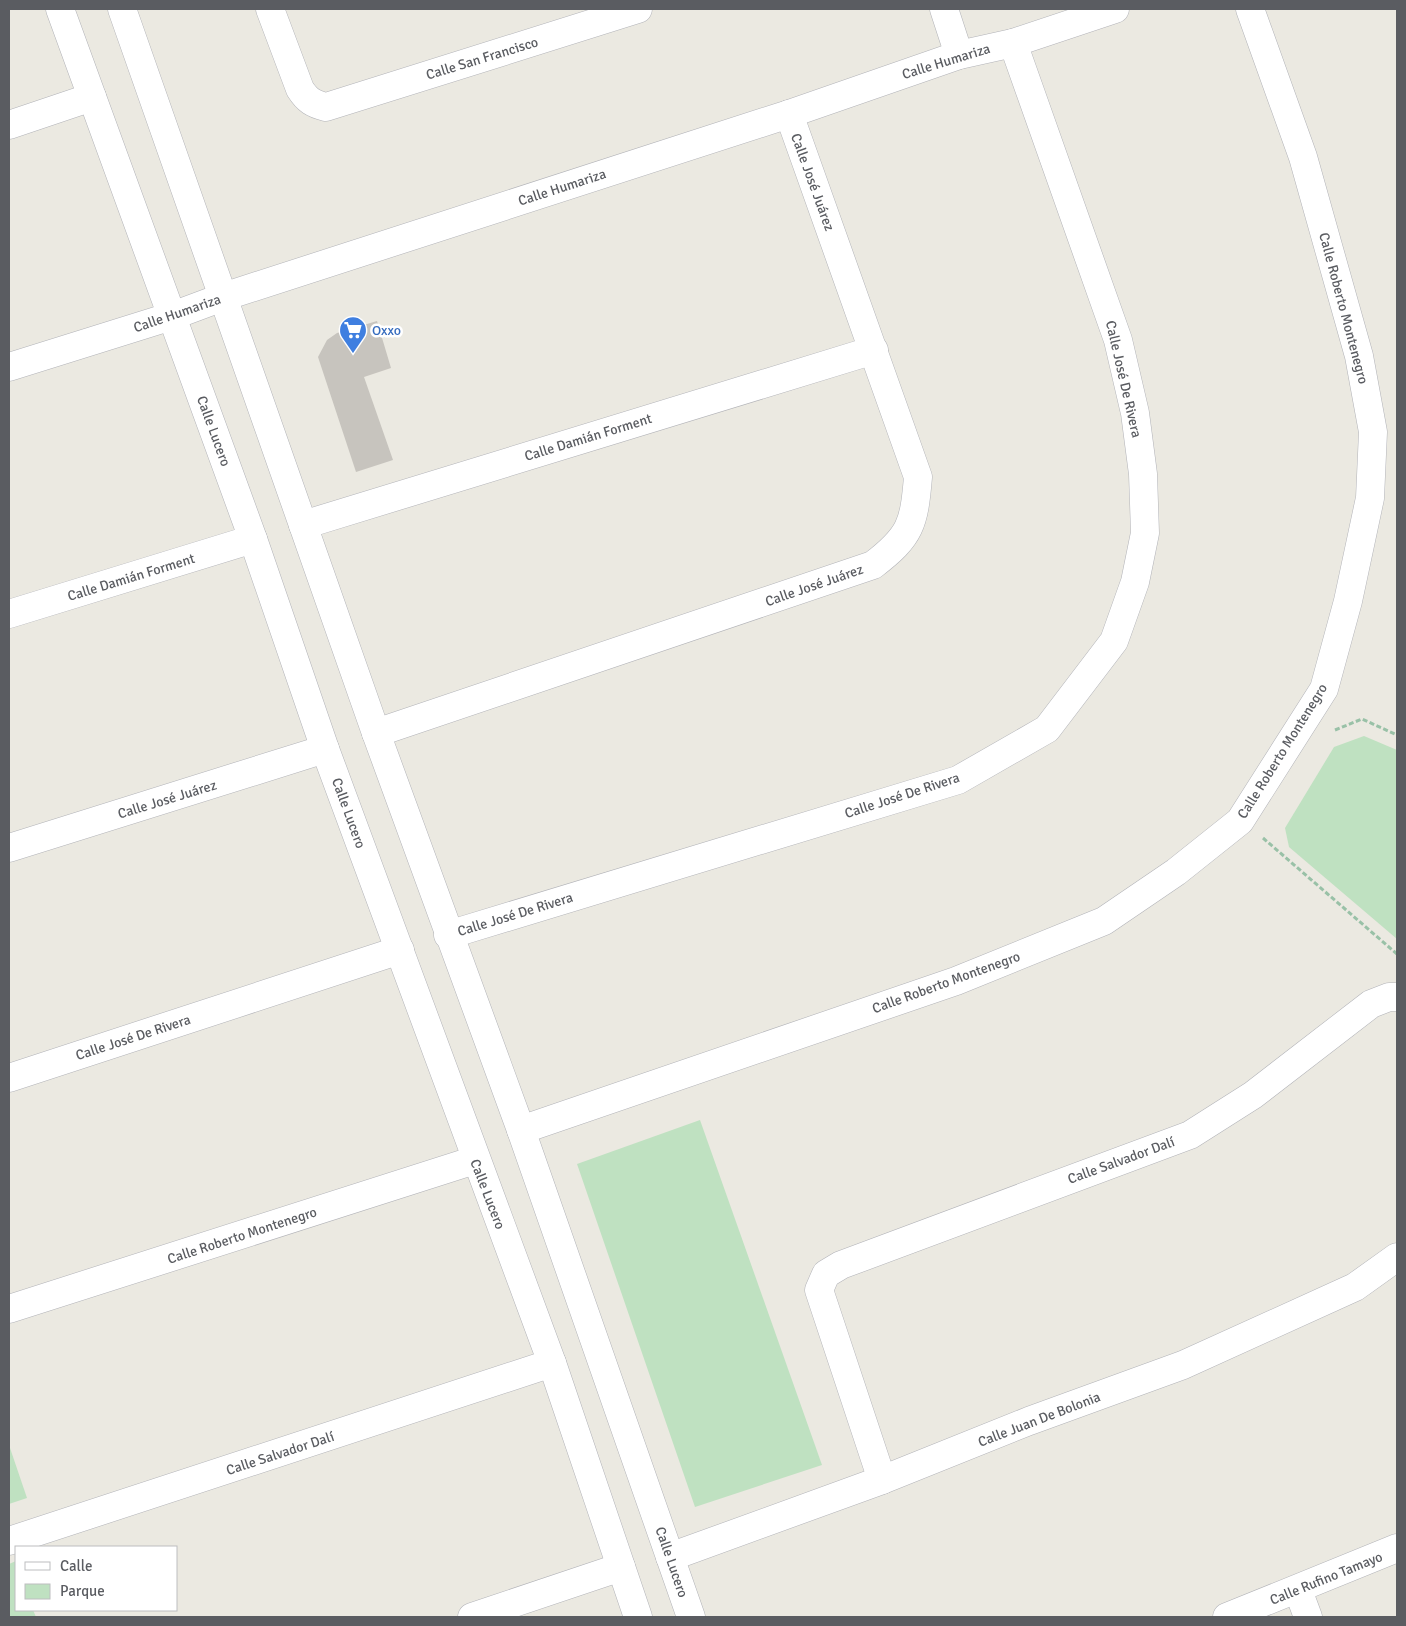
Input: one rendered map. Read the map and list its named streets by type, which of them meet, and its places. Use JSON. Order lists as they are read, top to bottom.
{
  "streets": {
    "street": [
      "Calle San Francisco",
      "Calle Humariza",
      "Calle José Juárez",
      "Calle Roberto Montenegro",
      "Calle José De Rivera",
      "Calle Lucero",
      "Calle Damián Forment",
      "Calle Salvador Dalí",
      "Calle Juan De Bolonia",
      "Calle Rufino Tamayo"
    ]
  },
  "crossings": [
    ["Calle Humariza", "Calle José Juárez"],
    ["Calle Humariza", "Calle José De Rivera"],
    ["Calle Humariza", "Calle Lucero"],
    ["Calle José Juárez", "Calle Lucero"],
    ["Calle José Juárez", "Calle Damián Forment"],
    ["Calle Roberto Montenegro", "Calle Lucero"],
    ["Calle José De Rivera", "Calle Lucero"],
    ["Calle Lucero", "Calle Damián Forment"],
    ["Calle Lucero", "Calle Salvador Dalí"],
    ["Calle Lucero", "Calle Juan De Bolonia"],
    ["Calle Salvador Dalí", "Calle Juan De Bolonia"]
  ],
  "places": {
    "supermarket": ["Oxxo"]
  },
  "legend": ["Calle", "Parque"]
}
